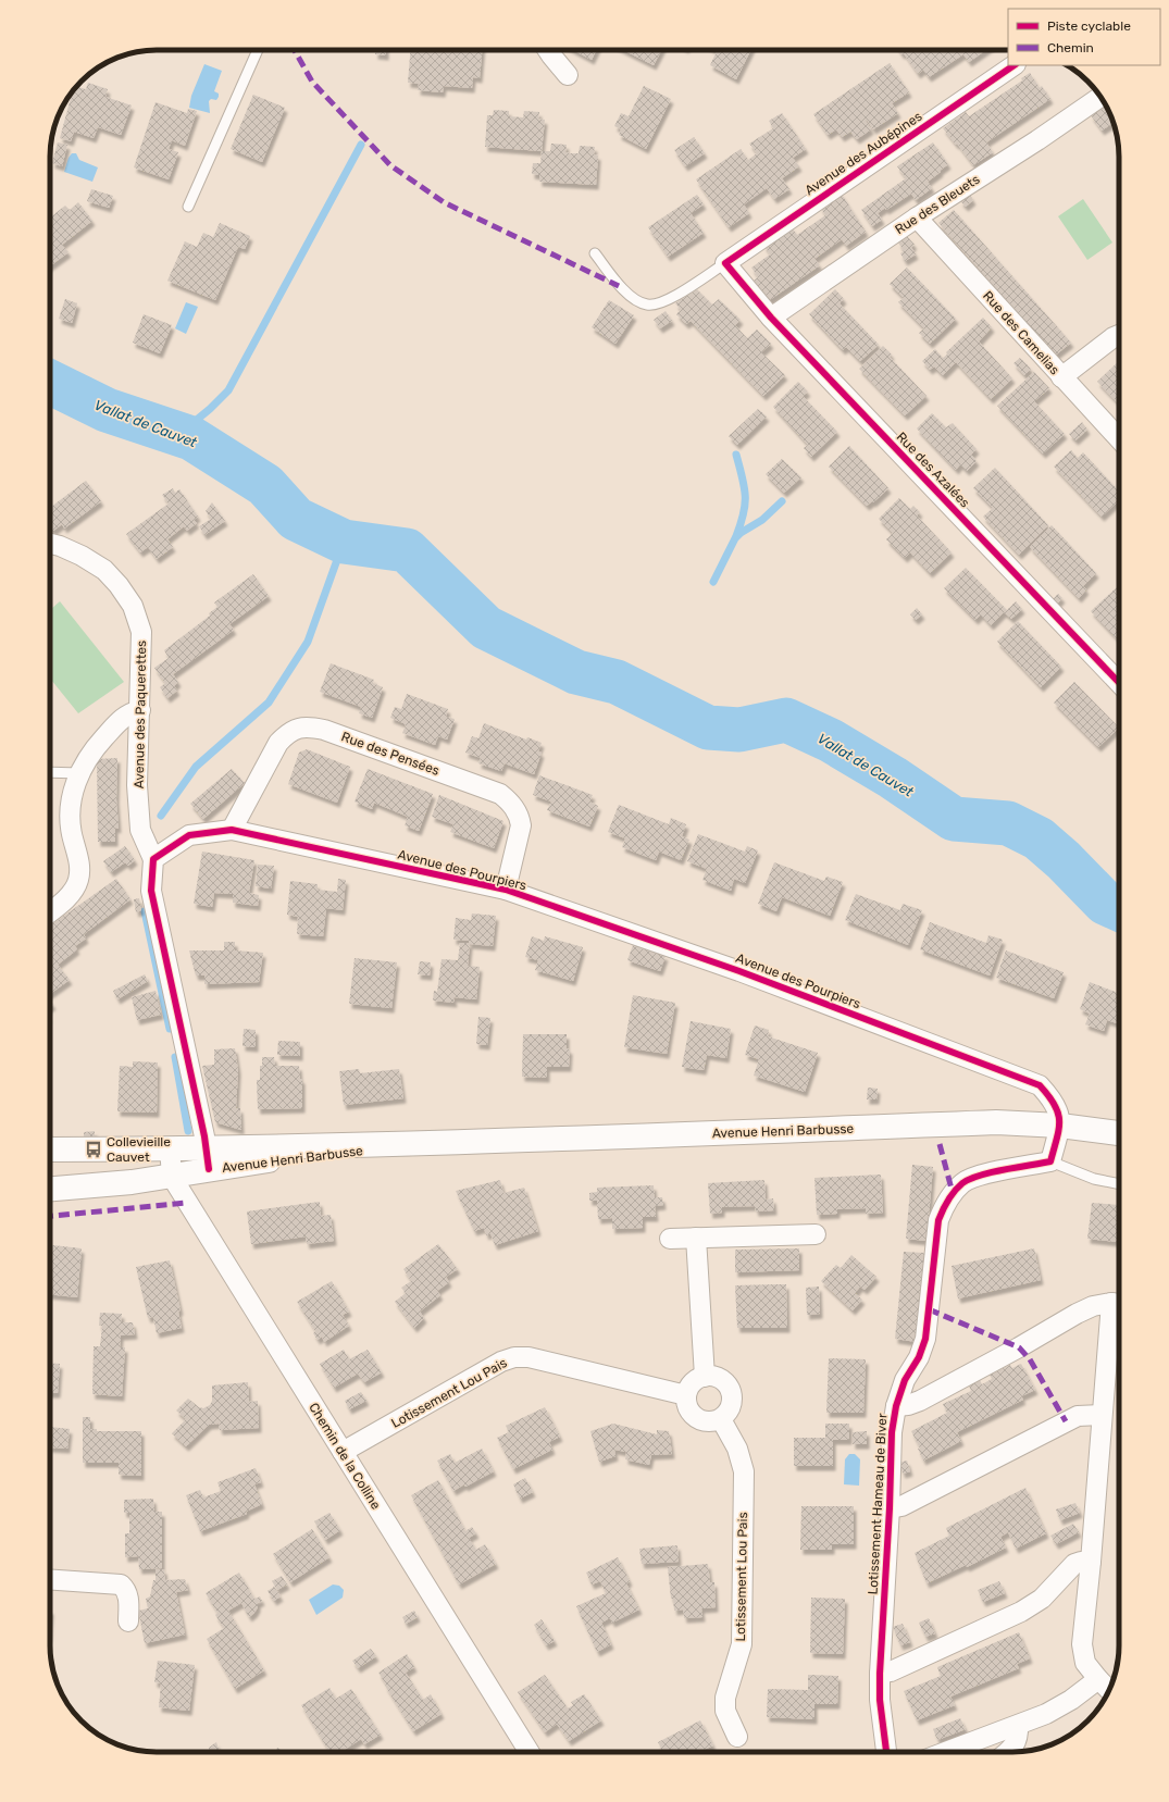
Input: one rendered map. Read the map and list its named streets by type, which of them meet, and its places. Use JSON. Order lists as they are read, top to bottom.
{
  "streets": {
    "main road": ["Avenue Henri Barbusse"],
    "street": [
      "Avenue des Aubépines",
      "Rue des Bleuets",
      "Rue des Camelias",
      "Rue des Azalées",
      "Avenue des Paquerettes",
      "Rue des Pensées",
      "Avenue des Pourpiers",
      "Lotissement Lou Pais",
      "Chemin de la Colline",
      "Lotissement Hameau de Biver"
    ]
  },
  "crossings": [
    ["Avenue des Aubépines", "Rue des Azalées"],
    ["Rue des Bleuets", "Rue des Camelias"],
    ["Rue des Bleuets", "Rue des Azalées"],
    ["Avenue des Paquerettes", "Avenue des Pourpiers"],
    ["Rue des Pensées", "Avenue des Pourpiers"],
    ["Avenue des Pourpiers", "Avenue Henri Barbusse"],
    ["Avenue Henri Barbusse", "Chemin de la Colline"],
    ["Lotissement Lou Pais", "Chemin de la Colline"]
  ],
  "water": ["Vallat de Cauvet"],
  "places": {
    "bus stop": ["Collevieille Cauvet"]
  },
  "legend": ["Piste cyclable", "Chemin"]
}
